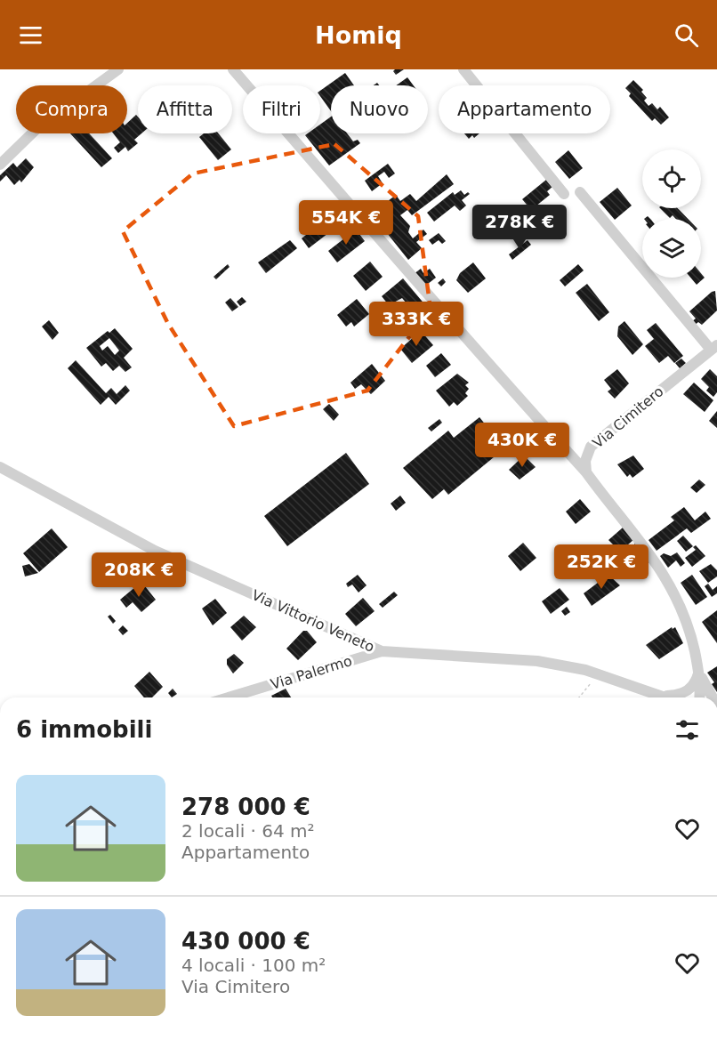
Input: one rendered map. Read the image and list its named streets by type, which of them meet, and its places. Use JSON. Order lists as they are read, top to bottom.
{
  "streets": {
    "street": ["Via Cimitero", "Via Vittorio Veneto", "Via Palermo"]
  },
  "crossings": [
    ["Via Vittorio Veneto", "Via Palermo"]
  ],
  "page": {
    "header": "Homiq",
    "chip": [
      "Compra",
      "Affitta",
      "Filtri",
      "Nuovo",
      "Appartamento"
    ],
    "price": [
      "554K €",
      "278K €",
      "333K €",
      "430K €",
      "252K €",
      "208K €"
    ],
    "heading": "6 immobili",
    "list": [
      {
        "name": "278 000 €",
        "note": "2 locali · 64 m² · Appartamento"
      },
      {
        "name": "430 000 €",
        "note": "4 locali · 100 m² · Via Cimitero"
      }
    ]
  }
}
